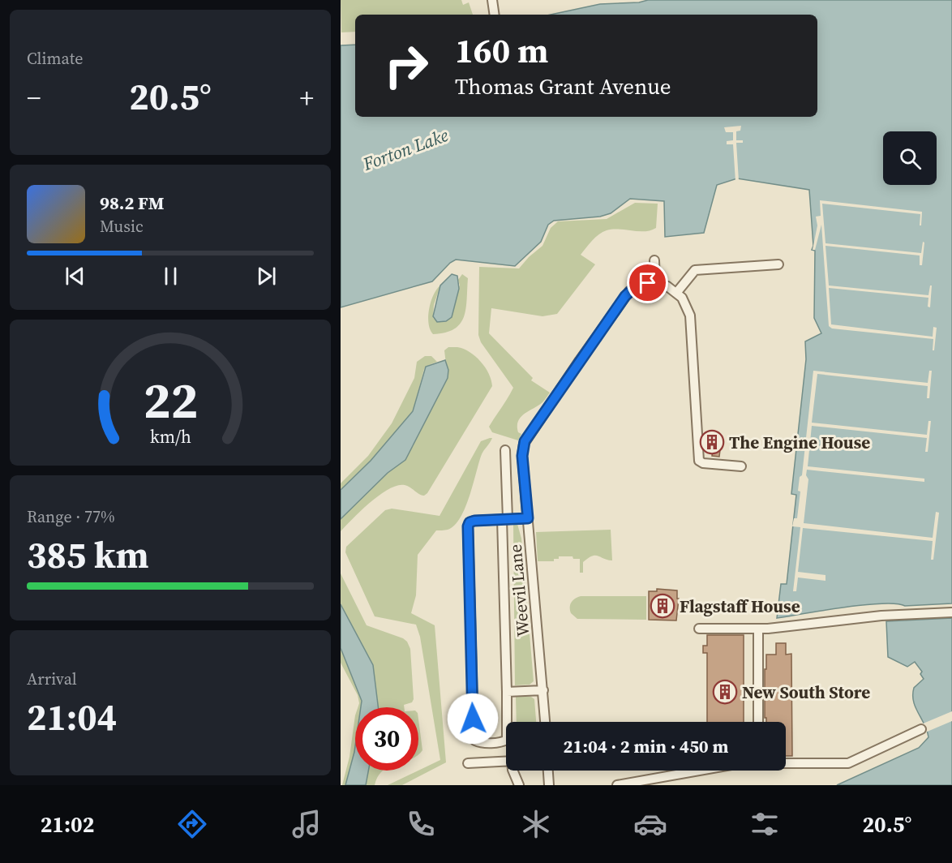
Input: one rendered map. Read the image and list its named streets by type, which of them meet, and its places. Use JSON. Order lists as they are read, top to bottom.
{
  "streets": {
    "street": ["Weevil Lane"]
  },
  "water": ["Forton Lake"],
  "places": {
    "building": ["The Engine House", "Flagstaff House", "New South Store"]
  },
  "page": {
    "tile": [
      "Climate",
      ["Range · 77%", "385 km"],
      ["Arrival", "21:04"]
    ],
    "turn": ["160 m", "Thomas Grant Avenue"],
    "heat": ["−", "20.5°", "+"],
    "song": ["98.2 FM", "Music"],
    "limit": "30",
    "trip": "21:04 · 2 min · 450 m",
    "tabs": ["21:02", "20.5°"],
    "gauge": ["22", "km/h"]
  }
}
